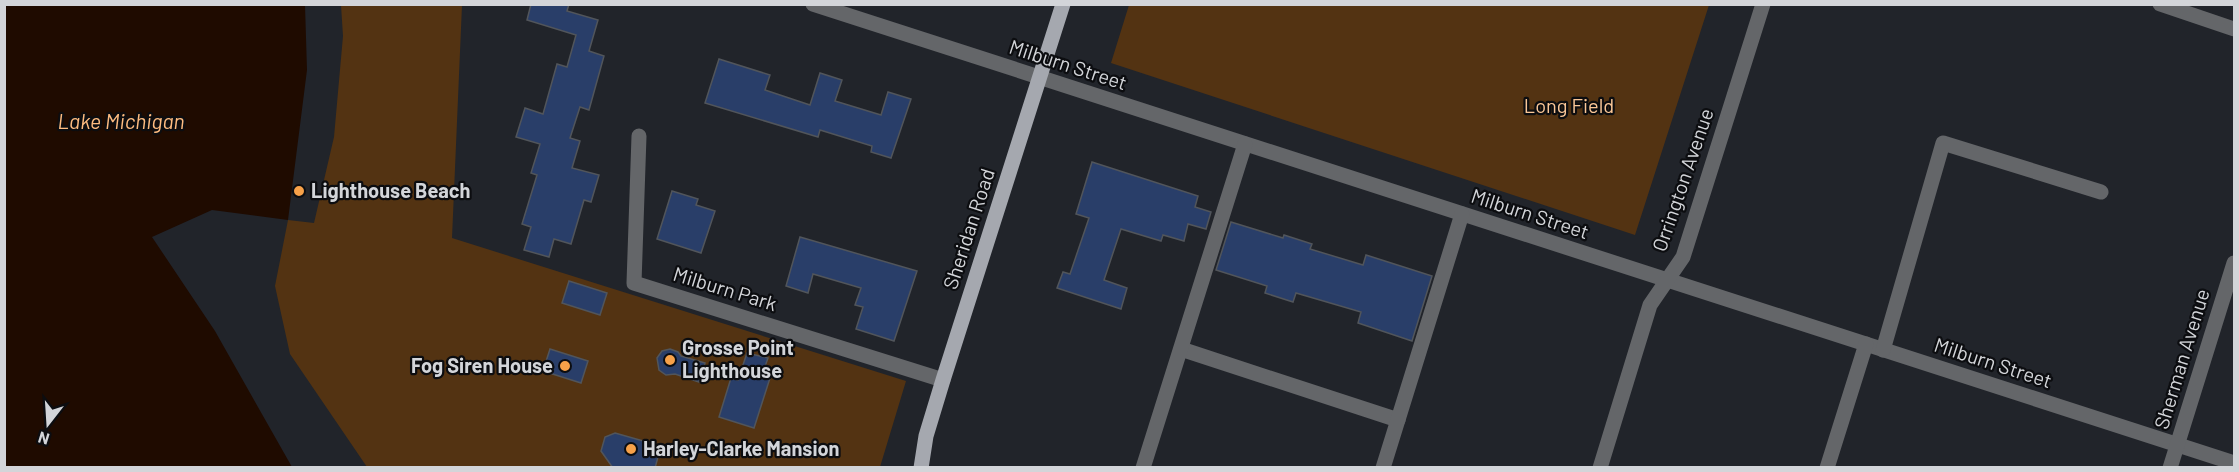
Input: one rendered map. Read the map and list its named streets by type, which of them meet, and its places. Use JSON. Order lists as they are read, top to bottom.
{
  "streets": {
    "main road": ["Sheridan Road"],
    "street": [
      "Milburn Street",
      "Orrington Avenue",
      "Milburn Park",
      "Sherman Avenue"
    ]
  },
  "crossings": [
    ["Milburn Street", "Orrington Avenue"],
    ["Milburn Street", "Sheridan Road"],
    ["Milburn Street", "Sherman Avenue"],
    ["Sheridan Road", "Milburn Park"]
  ],
  "water": ["Lake Michigan"],
  "parks": ["Long Field"],
  "places": [
    "Lighthouse Beach",
    "Grosse Point Lighthouse",
    "Fog Siren House",
    "Harley-Clarke Mansion"
  ],
  "north": "bottom"
}
